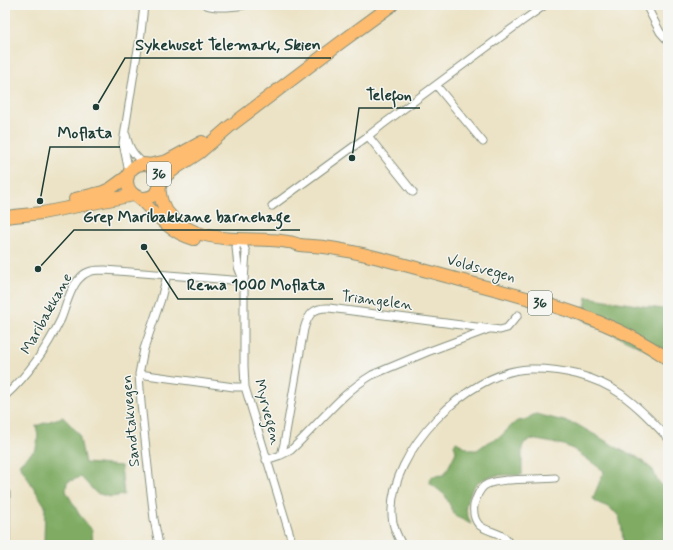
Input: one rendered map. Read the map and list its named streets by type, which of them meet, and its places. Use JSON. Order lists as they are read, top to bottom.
{
  "streets": {
    "main road": ["36", "Voldsvegen"],
    "street": [
      "Triangelen",
      "Maribakkane",
      "Myrvegen",
      "Sandtakvegen"
    ]
  },
  "crossings": [
    ["36", "Voldsvegen"],
    ["Voldsvegen", "Myrvegen"],
    ["Triangelen", "Myrvegen"],
    ["Maribakkane", "Myrvegen"],
    ["Maribakkane", "Sandtakvegen"]
  ],
  "places": [
    "Sykehuset Telemark, Skien",
    "Telefon",
    "Moflata",
    "Rema 1000 Moflata",
    "Grep Maribakkane barnehage"
  ]
}
